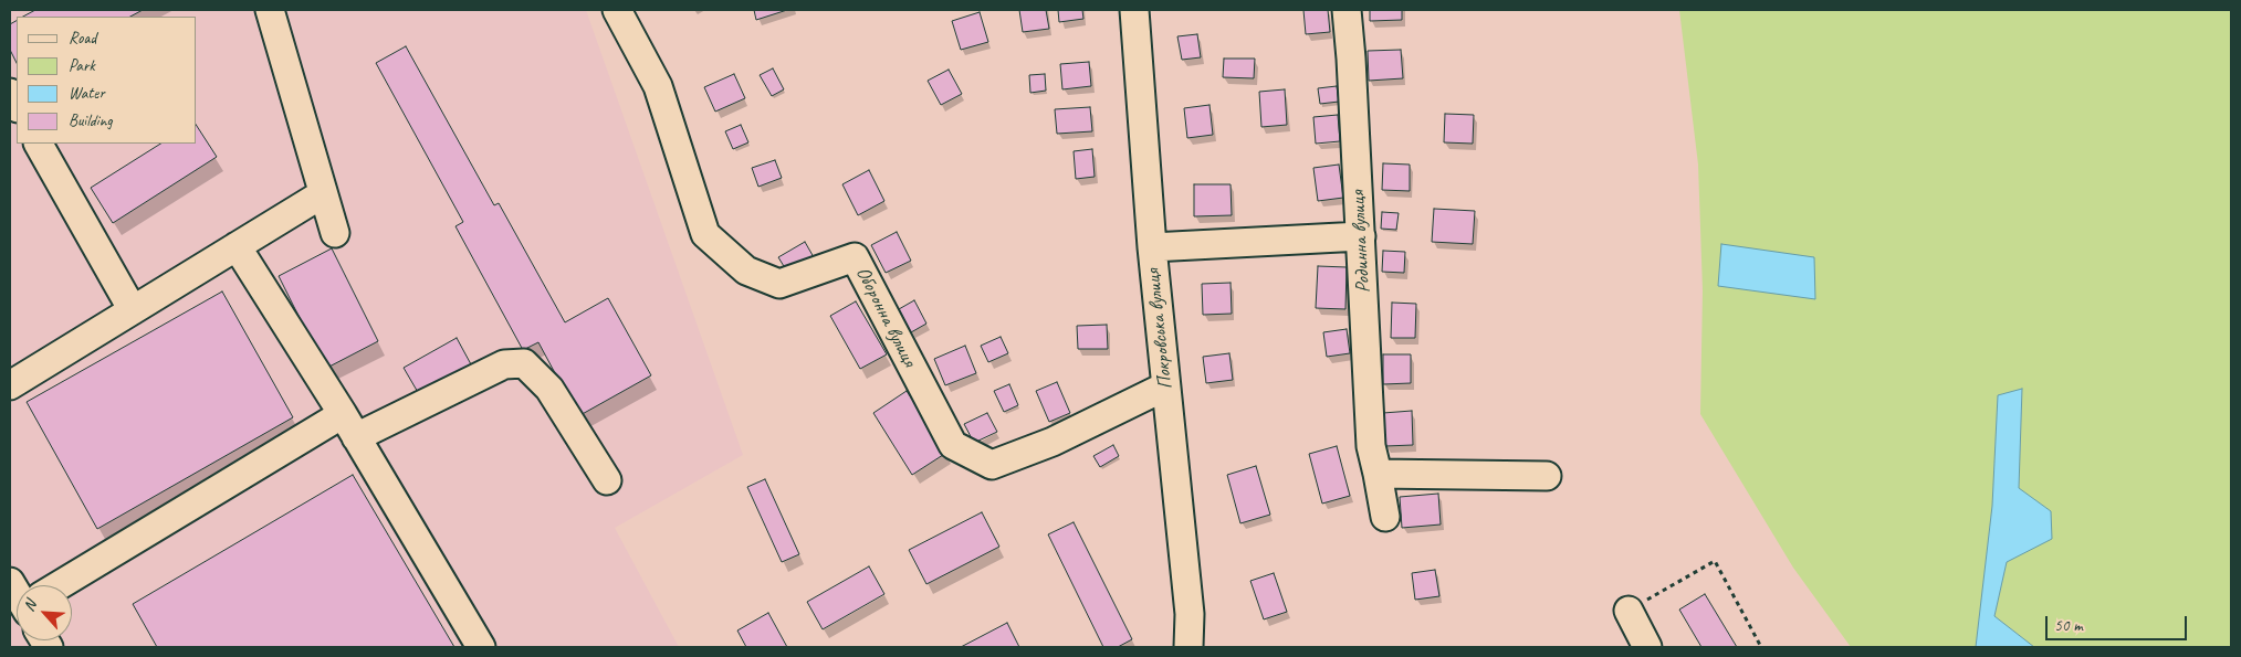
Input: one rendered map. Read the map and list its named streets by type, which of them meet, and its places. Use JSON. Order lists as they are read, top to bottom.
{
  "streets": {
    "street": ["Родинна вулиця", "Оборонна вулиця", "Покровська вулиця"]
  },
  "crossings": [
    ["Оборонна вулиця", "Покровська вулиця"]
  ],
  "legend": [
    "Road",
    "Park",
    "Water",
    "Building"
  ],
  "scale_bar": "50 m",
  "north": "top left"
}
